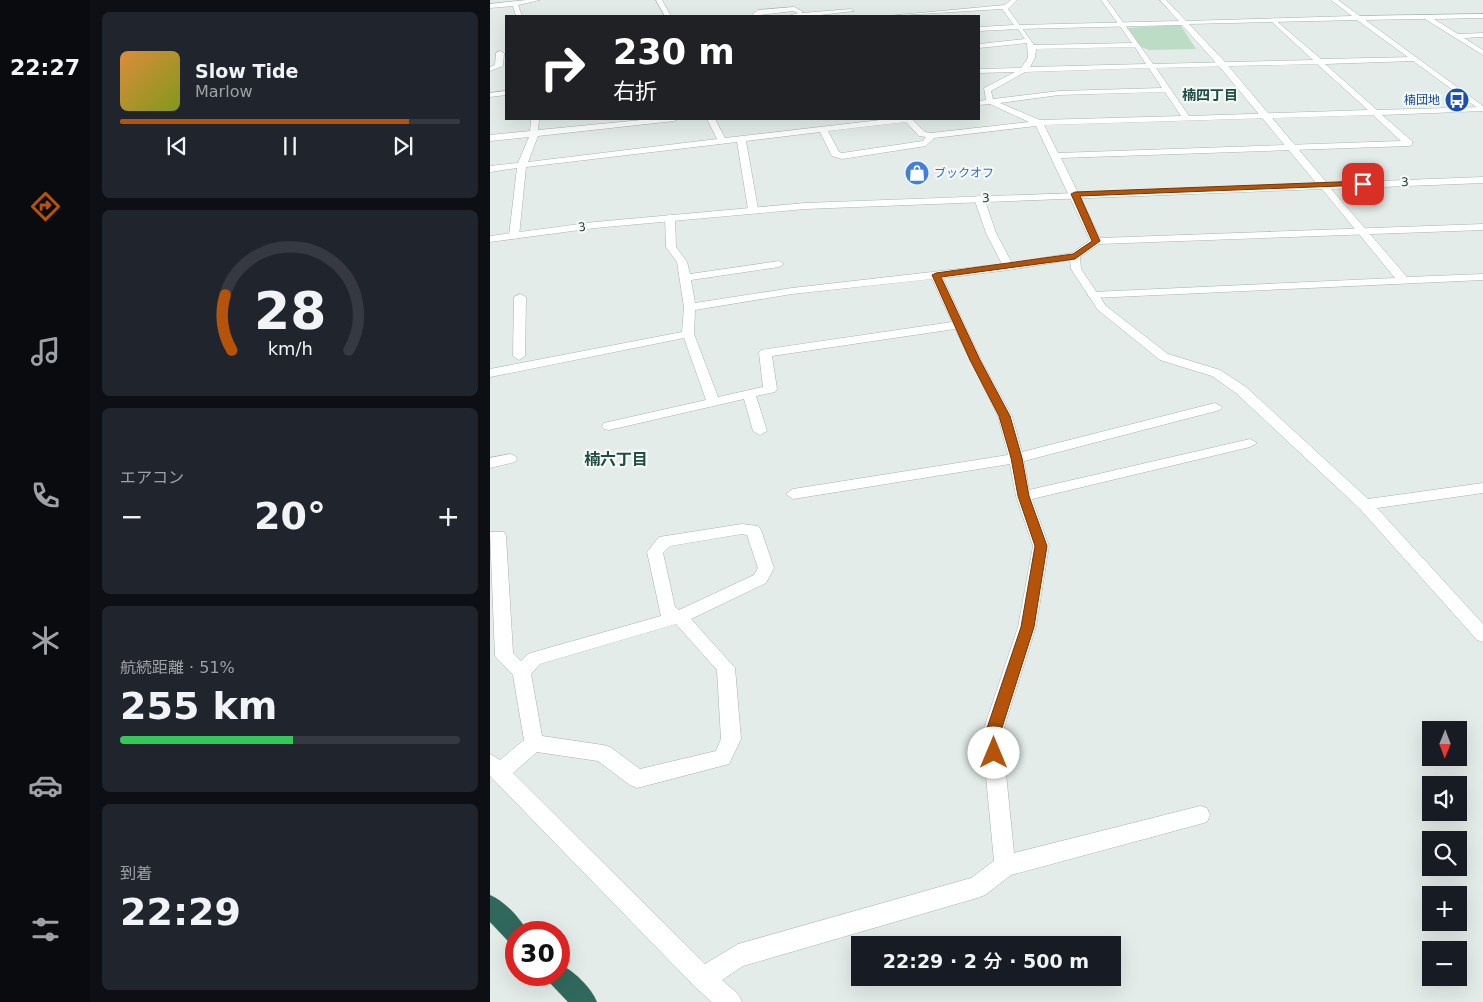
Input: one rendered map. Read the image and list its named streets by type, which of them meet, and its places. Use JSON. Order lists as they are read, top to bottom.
{
  "streets": {
    "street": ["3"]
  },
  "districts": ["楠四丁目", "楠六丁目"],
  "places": {
    "bus stop": ["楠団地"],
    "shop": ["ブックオフ"]
  },
  "north": "bottom",
  "page": {
    "tabs": "22:27",
    "turn": ["230 m", "右折"],
    "song": ["Slow Tide", "Marlow"],
    "tile": [
      "エアコン",
      ["航続距離 · 51%", "255 km"],
      ["到着", "22:29"]
    ],
    "heat": ["−", "20°", "+"],
    "map_buttons": ["+", "−"],
    "limit": "30",
    "trip": "22:29 · 2 分 · 500 m",
    "gauge": ["28", "km/h"]
  }
}
